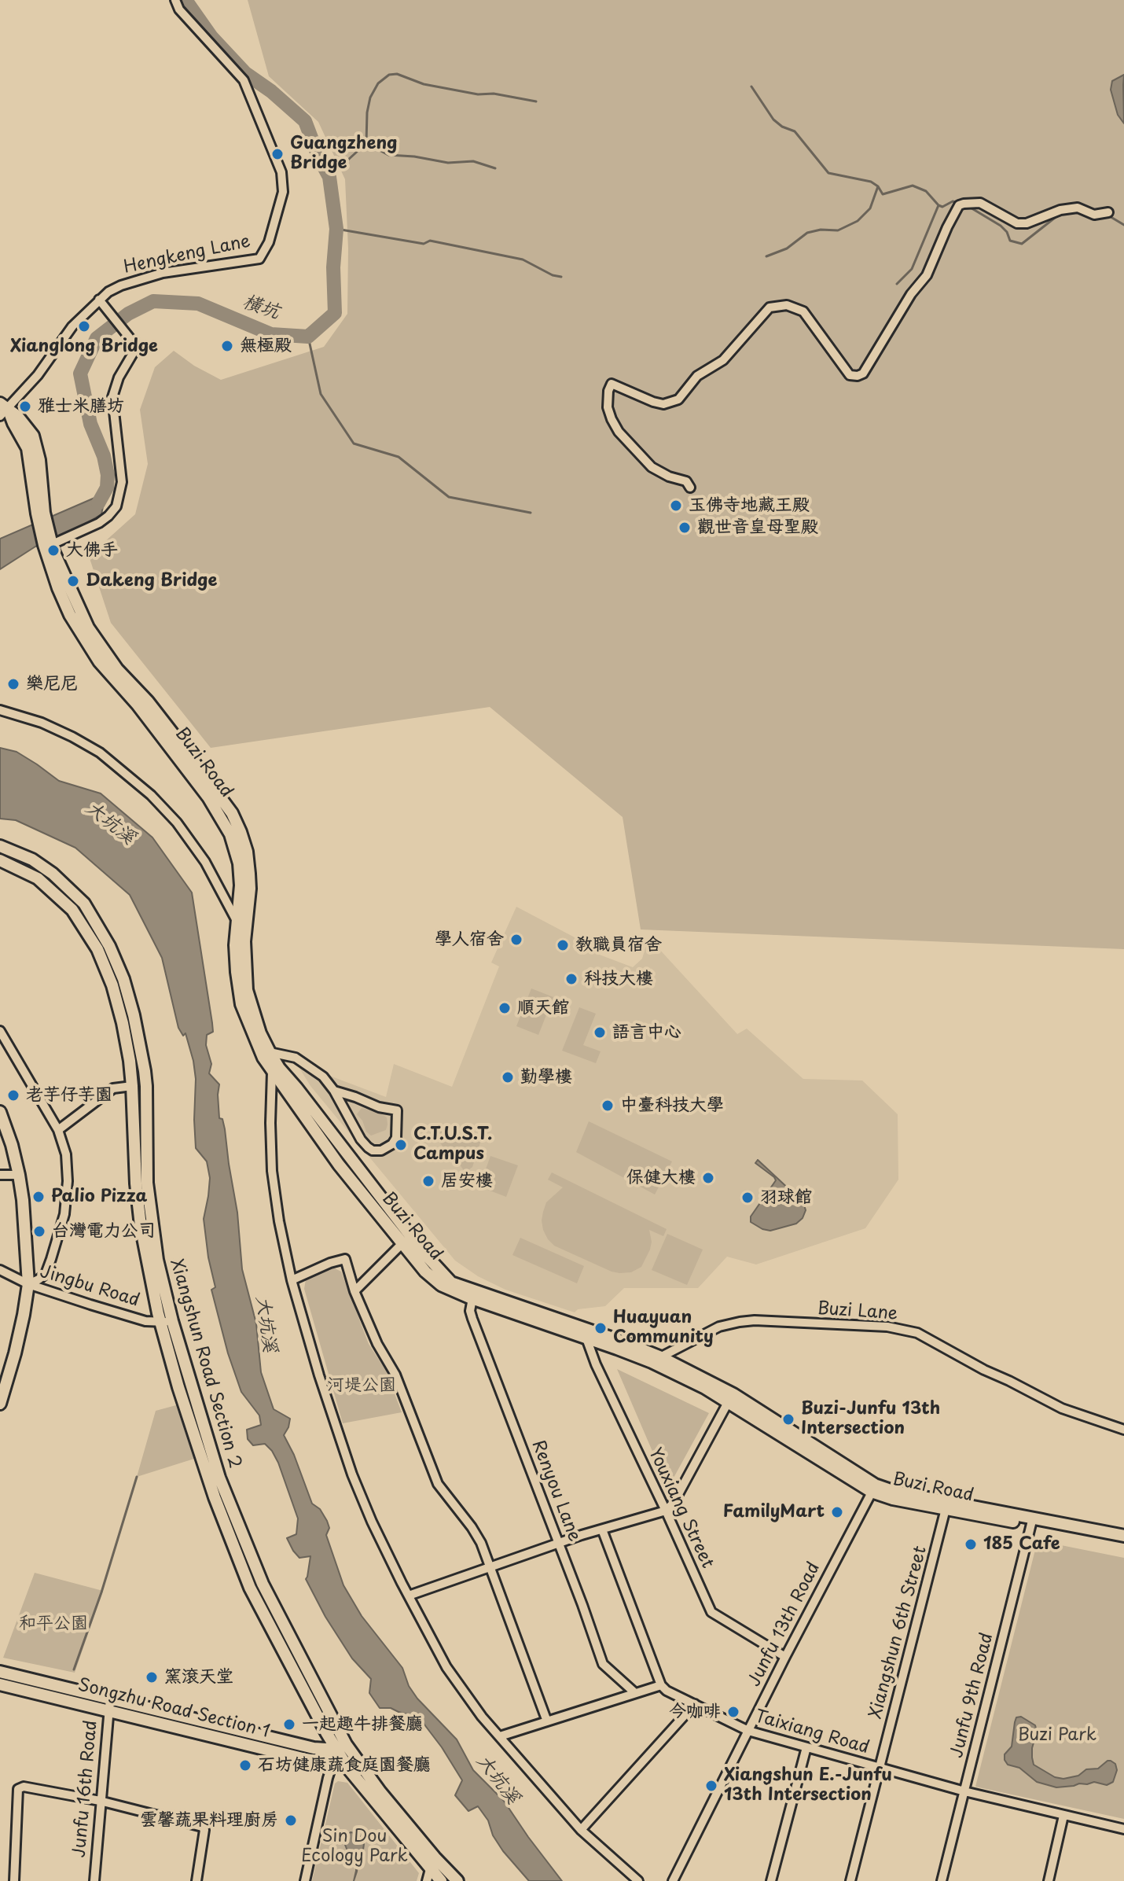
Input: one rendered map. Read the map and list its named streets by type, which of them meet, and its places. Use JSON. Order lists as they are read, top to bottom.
{
  "streets": {
    "main road": ["Buzi Road", "Xiangshun Road Section 2", "Songzhu Road Section 1"],
    "street": [
      "Hengkeng Lane",
      "Jingbu Road",
      "Buzi Lane",
      "Renyou Lane",
      "Youxiang Street",
      "Junfu 13th Road",
      "Xiangshun 6th Street",
      "Junfu 9th Road",
      "Taixiang Road",
      "Junfu 16th Road"
    ]
  },
  "crossings": [
    ["Buzi Road", "Buzi Lane"],
    ["Buzi Road", "Renyou Lane"],
    ["Buzi Road", "Youxiang Street"],
    ["Buzi Road", "Junfu 13th Road"],
    ["Buzi Road", "Xiangshun 6th Street"],
    ["Buzi Road", "Junfu 9th Road"],
    ["Jingbu Road", "Xiangshun Road Section 2"],
    ["Xiangshun Road Section 2", "Songzhu Road Section 1"],
    ["Youxiang Street", "Junfu 13th Road"],
    ["Junfu 13th Road", "Taixiang Road"],
    ["Xiangshun 6th Street", "Taixiang Road"],
    ["Junfu 9th Road", "Taixiang Road"],
    ["Songzhu Road Section 1", "Junfu 16th Road"]
  ],
  "water": ["橫坑", "大坑溪"],
  "parks": [
    "河堤公園",
    "和平公園",
    "Buzi Park",
    "Sin Dou Ecology Park"
  ],
  "places": [
    "Guangzheng Bridge",
    "Xianglong Bridge",
    "無極殿",
    "雅士米膳坊",
    "玉佛寺地藏王殿",
    "觀世音皇母聖殿",
    "大佛手",
    "Dakeng Bridge",
    "樂尼尼",
    "學人宿舍",
    "教職員宿舍",
    "科技大樓",
    "順天館",
    "語言中心",
    "勤學樓",
    "老芋仔芋園",
    "中臺科技大學",
    "C.T.U.S.T. Campus",
    "保健大樓",
    "居安樓",
    "Palio Pizza",
    "羽球館",
    "台灣電力公司",
    "Huayuan Community",
    "Buzi-Junfu 13th Intersection",
    "FamilyMart",
    "185 Cafe",
    "窯滾天堂",
    "今咖啡",
    "一起趣牛排餐廳",
    "石坊健康蔬食庭園餐廳",
    "Xiangshun E.-Junfu 13th Intersection",
    "雲馨蔬果料理廚房"
  ]
}
